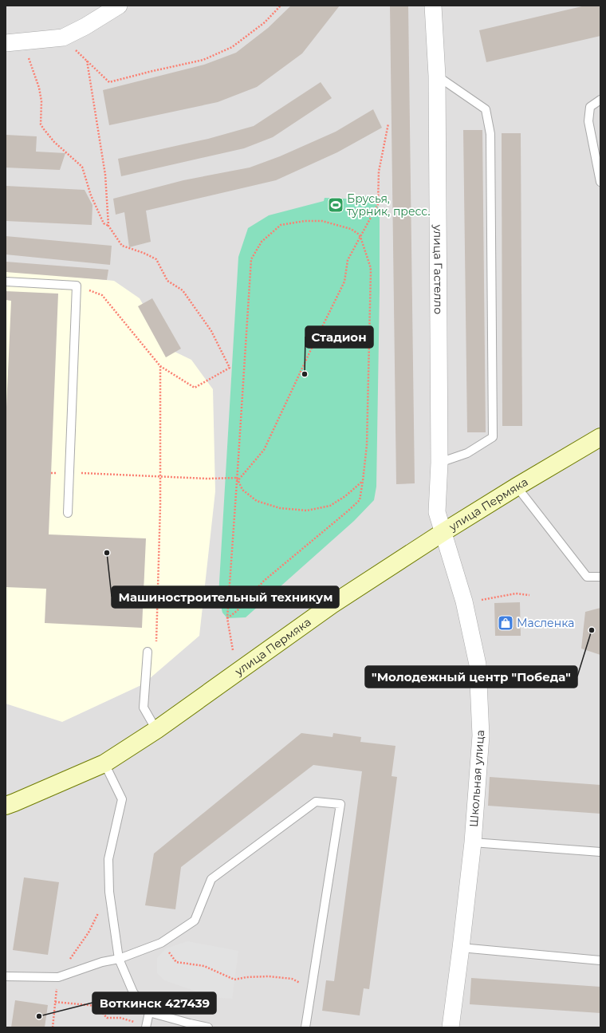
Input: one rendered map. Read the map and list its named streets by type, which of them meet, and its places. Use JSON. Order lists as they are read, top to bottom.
{
  "streets": {
    "main road": ["улица Пермяка"],
    "street": ["улица Гастелло", "Школьная улица"]
  },
  "crossings": [
    ["улица Гастелло", "улица Пермяка"],
    ["улица Гастелло", "Школьная улица"],
    ["улица Пермяка", "Школьная улица"]
  ],
  "places": {
    "sports": ["Брусья, турник, пресс."],
    "other": [
      "Стадион",
      "Машиностроительный техникум",
      "\"Молодежный центр \"Победа\"",
      "Воткинск 427439"
    ],
    "shop": ["Масленка"]
  }
}
